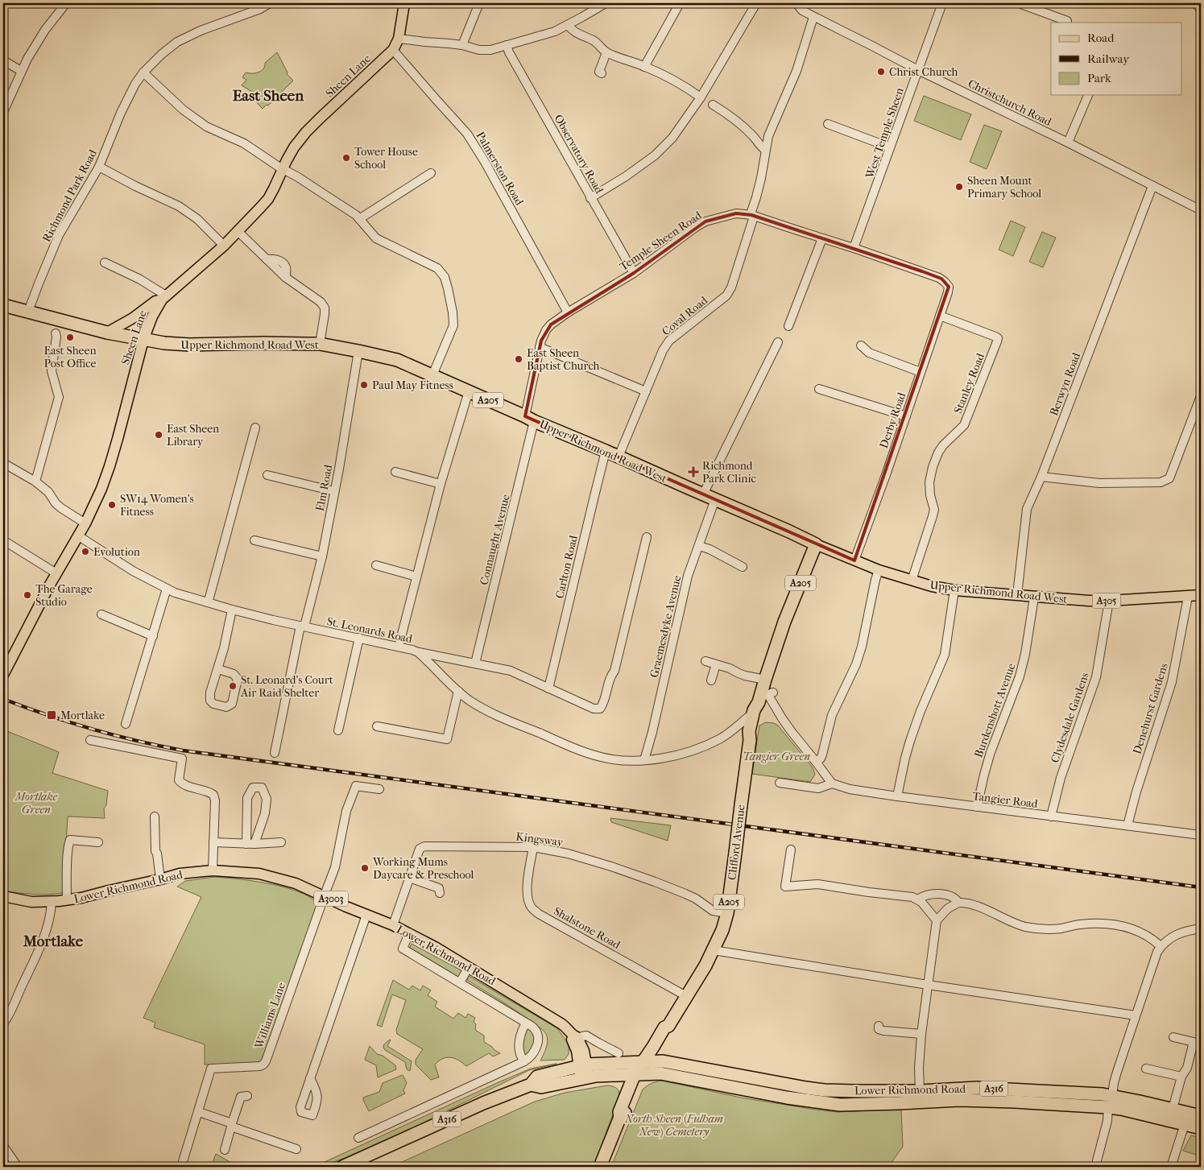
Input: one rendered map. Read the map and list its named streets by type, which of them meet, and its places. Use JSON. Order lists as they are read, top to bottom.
{
  "streets": {
    "highway": [
      "Upper Richmond Road West",
      "A205",
      "Clifford Avenue",
      "Lower Richmond Road",
      "A316"
    ],
    "main road": ["Sheen Lane", "A305", "A3003"],
    "street": [
      "Christchurch Road",
      "West Temple Sheen",
      "Observatory Road",
      "Palmerston Road",
      "Richmond Park Road",
      "Temple Sheen Road",
      "Coval Road",
      "Stanley Road",
      "Berwyn Road",
      "Derby Road",
      "Elm Road",
      "Connaught Avenue",
      "Carlton Road",
      "Graemesdyke Avenue",
      "St. Leonards Road",
      "Denehurst Gardens",
      "Burdenshott Avenue",
      "Clydesdale Gardens",
      "Tangier Road",
      "Kingsway",
      "Shalstone Road",
      "Williams Lane"
    ]
  },
  "crossings": [
    ["Sheen Lane", "Palmerston Road"],
    ["Sheen Lane", "Upper Richmond Road West"],
    ["Sheen Lane", "St. Leonards Road"],
    ["Christchurch Road", "West Temple Sheen"],
    ["Christchurch Road", "Coval Road"],
    ["Christchurch Road", "Berwyn Road"],
    ["West Temple Sheen", "Temple Sheen Road"],
    ["Observatory Road", "Temple Sheen Road"],
    ["Palmerston Road", "Temple Sheen Road"],
    ["Richmond Park Road", "Upper Richmond Road West"],
    ["Temple Sheen Road", "Coval Road"],
    ["Temple Sheen Road", "Upper Richmond Road West"],
    ["Temple Sheen Road", "Derby Road"],
    ["Temple Sheen Road", "Connaught Avenue"],
    ["Coval Road", "Upper Richmond Road West"],
    ["Upper Richmond Road West", "Stanley Road"],
    ["Upper Richmond Road West", "Berwyn Road"],
    ["Upper Richmond Road West", "Derby Road"],
    ["Upper Richmond Road West", "Elm Road"],
    ["Upper Richmond Road West", "Connaught Avenue"],
    ["Upper Richmond Road West", "Carlton Road"],
    ["Upper Richmond Road West", "Graemesdyke Avenue"],
    ["Upper Richmond Road West", "Denehurst Gardens"],
    ["Upper Richmond Road West", "Burdenshott Avenue"],
    ["Upper Richmond Road West", "Clydesdale Gardens"],
    ["Upper Richmond Road West", "Clifford Avenue"],
    ["Stanley Road", "Derby Road"],
    ["Elm Road", "St. Leonards Road"],
    ["Graemesdyke Avenue", "St. Leonards Road"],
    ["St. Leonards Road", "Clifford Avenue"],
    ["Denehurst Gardens", "Tangier Road"],
    ["Burdenshott Avenue", "Tangier Road"],
    ["Clydesdale Gardens", "Tangier Road"],
    ["Kingsway", "Clifford Avenue"],
    ["Kingsway", "Lower Richmond Road"],
    ["Kingsway", "Shalstone Road"],
    ["Clifford Avenue", "Lower Richmond Road"],
    ["Clifford Avenue", "Shalstone Road"],
    ["Clifford Avenue", "A316"],
    ["Lower Richmond Road", "A3003"],
    ["Lower Richmond Road", "Williams Lane"],
    ["Lower Richmond Road", "A316"],
    ["A3003", "A316"]
  ],
  "districts": ["East Sheen", "Mortlake"],
  "parks": ["Tangier Green", "Mortlake Green", "North Sheen (Fulham New) Cemetery"],
  "places": {
    "other": [
      "Christ Church",
      "Tower House School",
      "Sheen Mount Primary School",
      "East Sheen Post Office",
      "East Sheen Baptist Church",
      "Paul May Fitness",
      "East Sheen Library",
      "SW14 Women's Fitness",
      "Evolution",
      "The Garage Studio",
      "St. Leonard's Court Air Raid Shelter",
      "Working Mums Daycare & Preschool"
    ],
    "health": ["Richmond Park Clinic"],
    "transit": ["Mortlake"]
  },
  "legend": ["Road", "Railway", "Park"]
}
